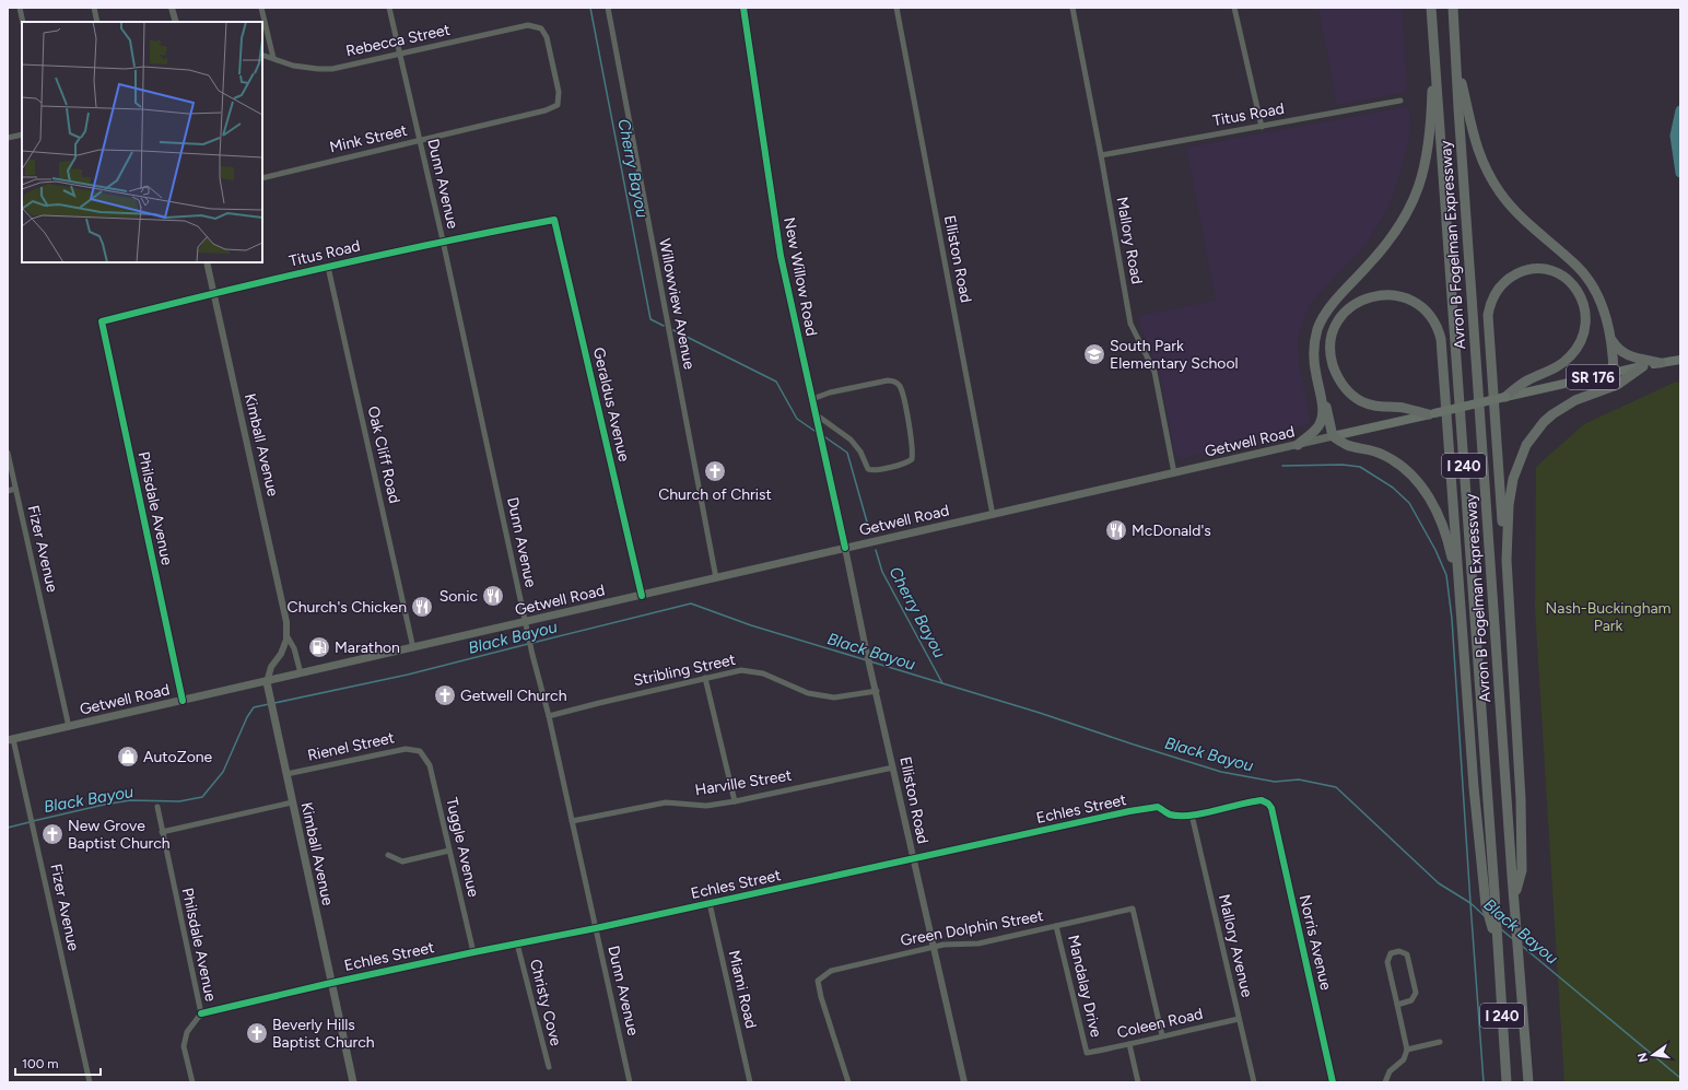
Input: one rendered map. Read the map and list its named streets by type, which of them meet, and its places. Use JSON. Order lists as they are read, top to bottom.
{
  "streets": {
    "highway": ["Avron B Fogelman Expressway", "I 240"],
    "main road": [
      "New Willow Road",
      "SR 176",
      "Getwell Road",
      "Kimball Avenue"
    ],
    "street": [
      "Rebecca Street",
      "Titus Road",
      "Mink Street",
      "Dunn Avenue",
      "Mallory Road",
      "Elliston Road",
      "Willowview Avenue",
      "Geraldus Avenue",
      "Oak Cliff Road",
      "Philsdale Avenue",
      "Fizer Avenue",
      "Stribling Street",
      "Rienel Street",
      "Harville Street",
      "Echles Street",
      "Tuggle Avenue",
      "Green Dolphin Street",
      "Norris Avenue",
      "Mallory Avenue",
      "Mandalay Drive",
      "Miami Road",
      "Christy Cove",
      "Coleen Road"
    ]
  },
  "crossings": [
    ["Rebecca Street", "Mink Street"],
    ["Rebecca Street", "Dunn Avenue"],
    ["Titus Road", "Dunn Avenue"],
    ["Titus Road", "Mallory Road"],
    ["Titus Road", "Geraldus Avenue"],
    ["Titus Road", "Kimball Avenue"],
    ["Titus Road", "Oak Cliff Road"],
    ["Titus Road", "Philsdale Avenue"],
    ["Mink Street", "Dunn Avenue"],
    ["Dunn Avenue", "Getwell Road"],
    ["Dunn Avenue", "Stribling Street"],
    ["Dunn Avenue", "Harville Street"],
    ["Dunn Avenue", "Echles Street"],
    ["Mallory Road", "Getwell Road"],
    ["Elliston Road", "New Willow Road"],
    ["Elliston Road", "Getwell Road"],
    ["Elliston Road", "Stribling Street"],
    ["Elliston Road", "Harville Street"],
    ["Elliston Road", "Echles Street"],
    ["Elliston Road", "Green Dolphin Street"],
    ["New Willow Road", "Getwell Road"],
    ["Willowview Avenue", "Getwell Road"],
    ["Geraldus Avenue", "Getwell Road"],
    ["Getwell Road", "Kimball Avenue"],
    ["Getwell Road", "Oak Cliff Road"],
    ["Getwell Road", "Philsdale Avenue"],
    ["Getwell Road", "Fizer Avenue"],
    ["Kimball Avenue", "Rienel Street"],
    ["Kimball Avenue", "Echles Street"],
    ["Philsdale Avenue", "Echles Street"],
    ["Rienel Street", "Tuggle Avenue"],
    ["Echles Street", "Tuggle Avenue"],
    ["Echles Street", "Norris Avenue"],
    ["Echles Street", "Mallory Avenue"],
    ["Echles Street", "Miami Road"],
    ["Echles Street", "Christy Cove"],
    ["Green Dolphin Street", "Mandalay Drive"],
    ["Green Dolphin Street", "Coleen Road"],
    ["Mallory Avenue", "Coleen Road"],
    ["Mandalay Drive", "Coleen Road"]
  ],
  "water": ["Cherry Bayou", "Black Bayou"],
  "parks": ["Nash-Buckingham Park"],
  "places": {
    "school or university": ["South Park Elementary School"],
    "church": [
      "Church of Christ",
      "Getwell Church",
      "New Grove Baptist Church",
      "Beverly Hills Baptist Church"
    ],
    "restaurant": ["McDonald's", "Sonic", "Church's Chicken"],
    "fuel station": ["Marathon"],
    "shop": ["AutoZone"]
  },
  "scale_bar": "100 m",
  "north": "left"
}
